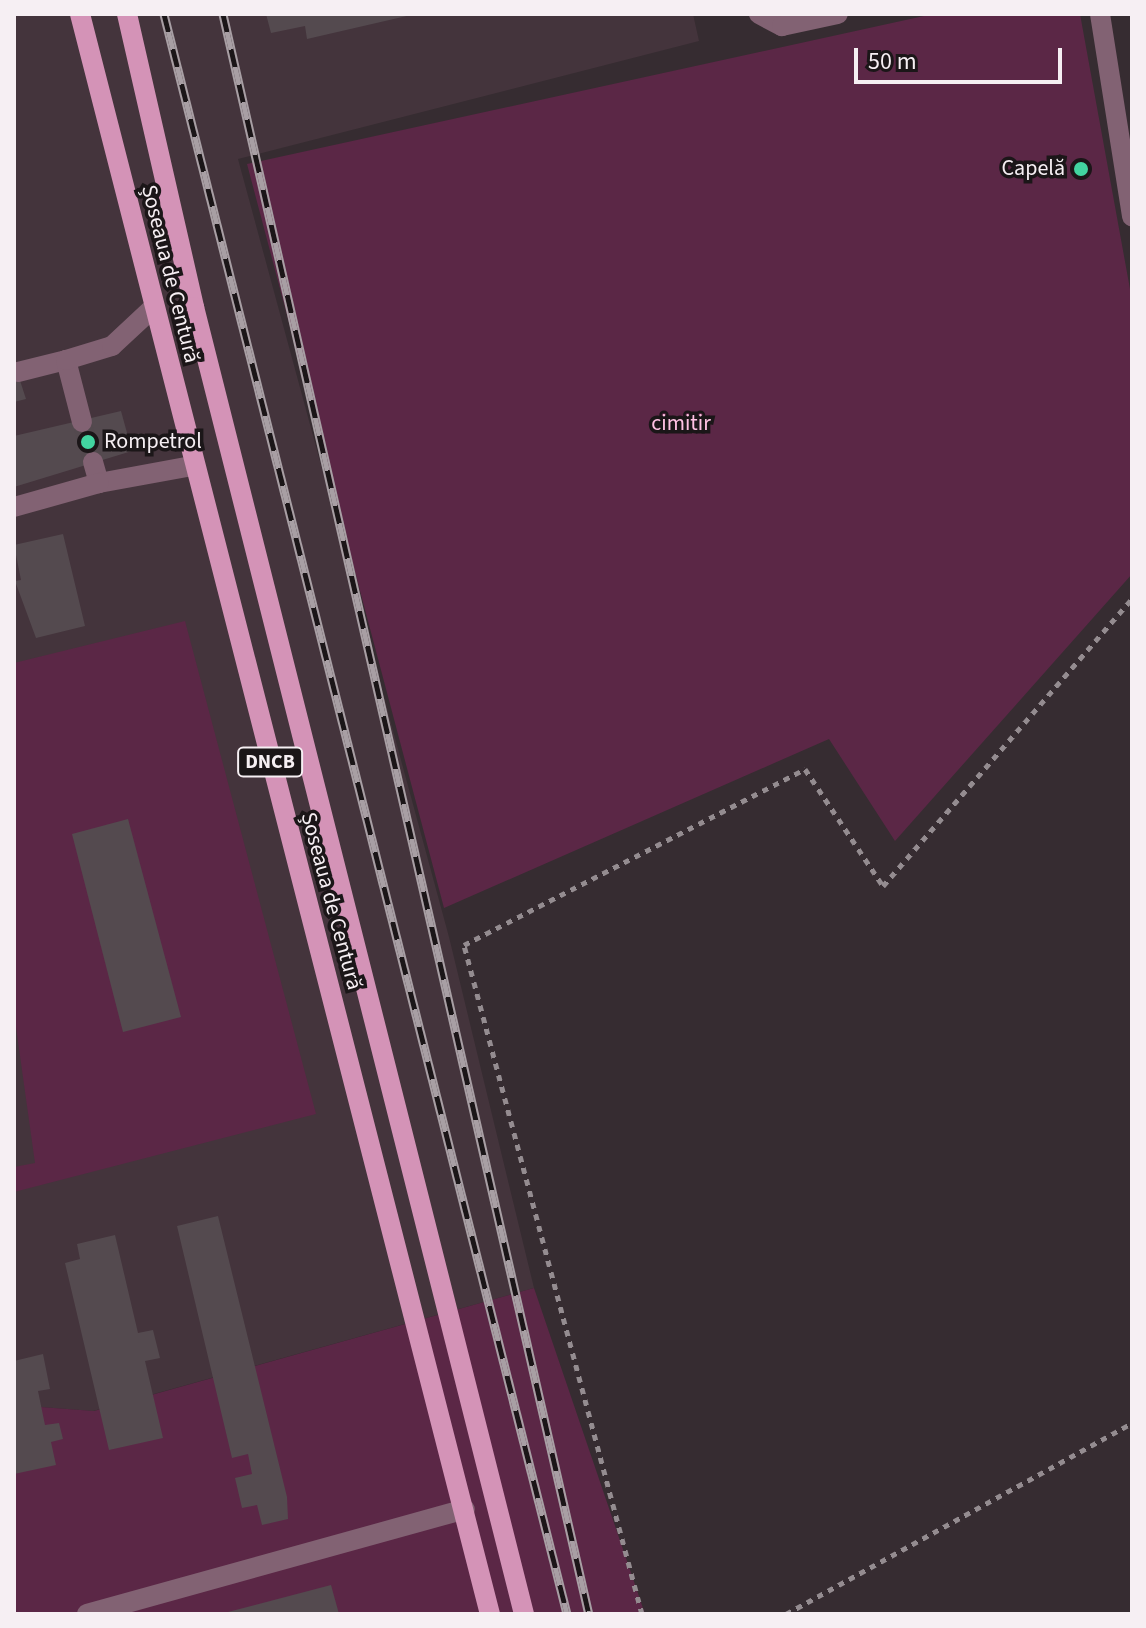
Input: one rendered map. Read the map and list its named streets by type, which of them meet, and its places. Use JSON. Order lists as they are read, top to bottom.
{
  "streets": {
    "main road": ["Șoseaua de Centură", "DNCB"]
  },
  "parks": ["cimitir"],
  "places": ["Capelă", "Rompetrol"],
  "scale_bar": "50 m"
}
